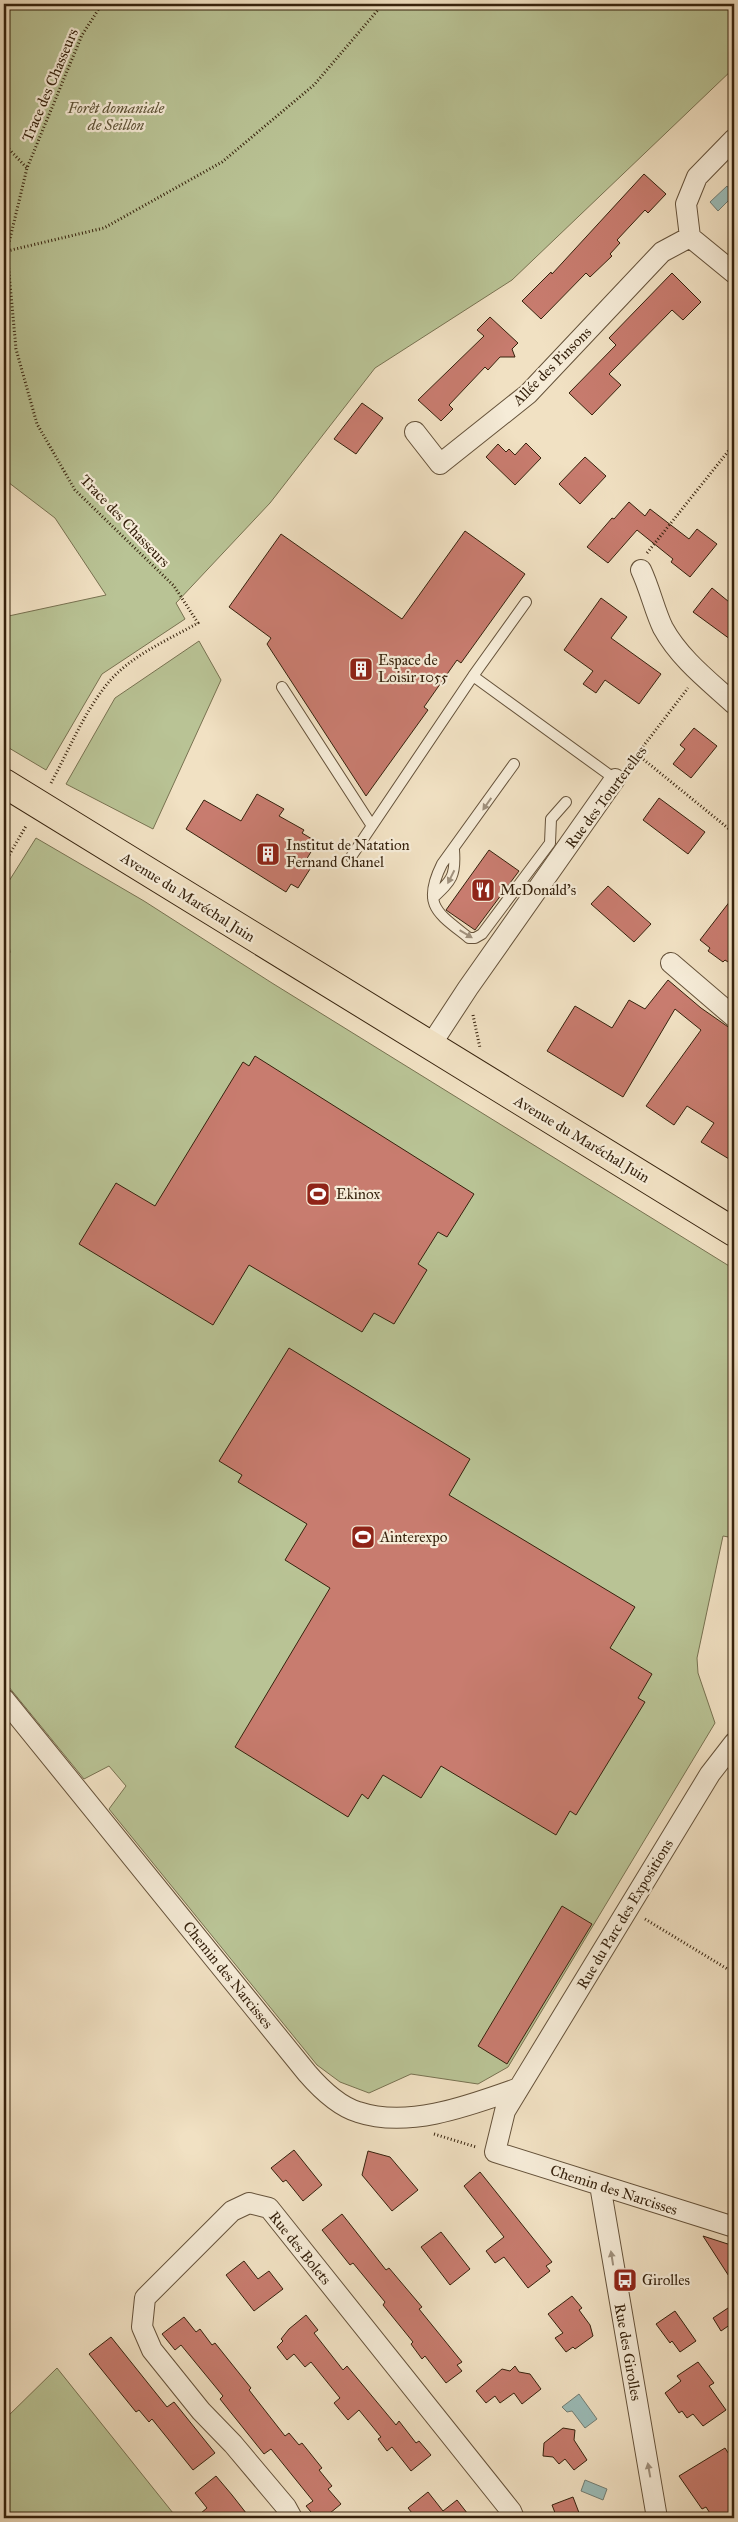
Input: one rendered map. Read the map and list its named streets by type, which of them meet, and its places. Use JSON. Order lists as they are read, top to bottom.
{
  "streets": {
    "main road": ["Avenue du Maréchal Juin"],
    "street": [
      "Allée des Pinsons",
      "Rue des Tourterelles",
      "Rue du Parc des Expositions",
      "Chemin des Narcisses",
      "Rue des Bolets",
      "Rue des Girolles"
    ],
    "path": ["Trace des Chasseurs"]
  },
  "crossings": [
    ["Rue des Tourterelles", "Avenue du Maréchal Juin"],
    ["Rue du Parc des Expositions", "Chemin des Narcisses"],
    ["Chemin des Narcisses", "Rue des Girolles"]
  ],
  "one_way": ["Rue des Girolles"],
  "parks": ["Forêt domaniale de Seillon"],
  "places": {
    "building": ["Espace de Loisir 1055", "Institut de Natation Fernand Chanel"],
    "restaurant": ["McDonald's"],
    "sports": ["Ekinox", "Ainterexpo"],
    "bus stop": ["Girolles"]
  }
}
